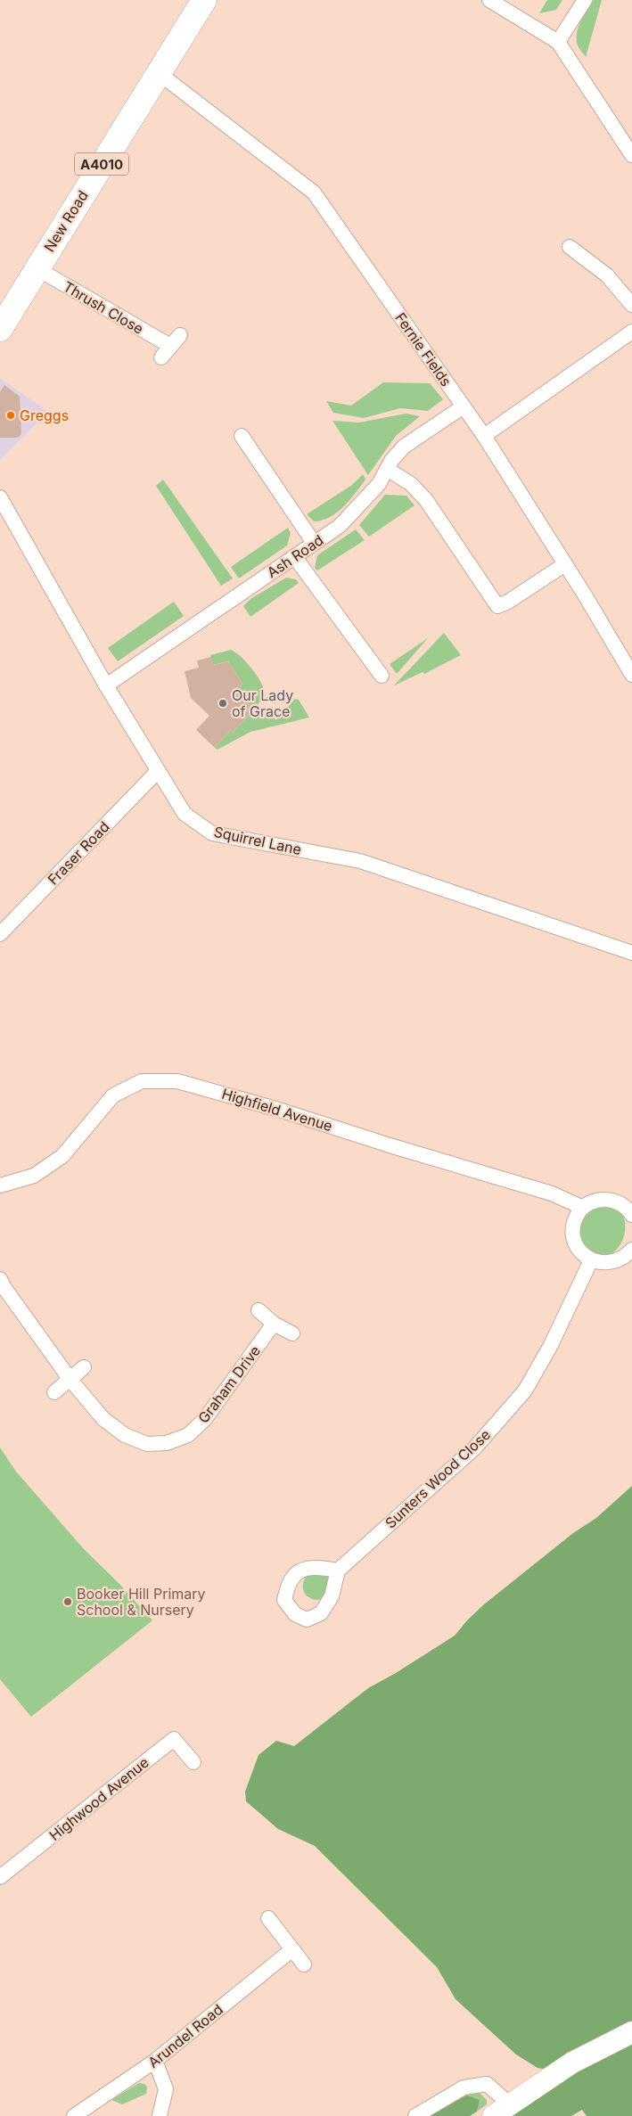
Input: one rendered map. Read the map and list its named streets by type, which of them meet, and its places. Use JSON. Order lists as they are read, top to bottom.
{
  "streets": {
    "highway": ["A4010", "New Road"],
    "street": [
      "Thrush Close",
      "Fernie Fields",
      "Ash Road",
      "Squirrel Lane",
      "Fraser Road",
      "Highfield Avenue",
      "Graham Drive",
      "Sunters Wood Close",
      "Highwood Avenue",
      "Arundel Road"
    ]
  },
  "crossings": [
    ["New Road", "Thrush Close"],
    ["New Road", "Fernie Fields"],
    ["Fernie Fields", "Ash Road"],
    ["Ash Road", "Squirrel Lane"],
    ["Squirrel Lane", "Fraser Road"]
  ],
  "places": ["Greggs", "Our Lady of Grace", "Booker Hill Primary School & Nursery"]
}
